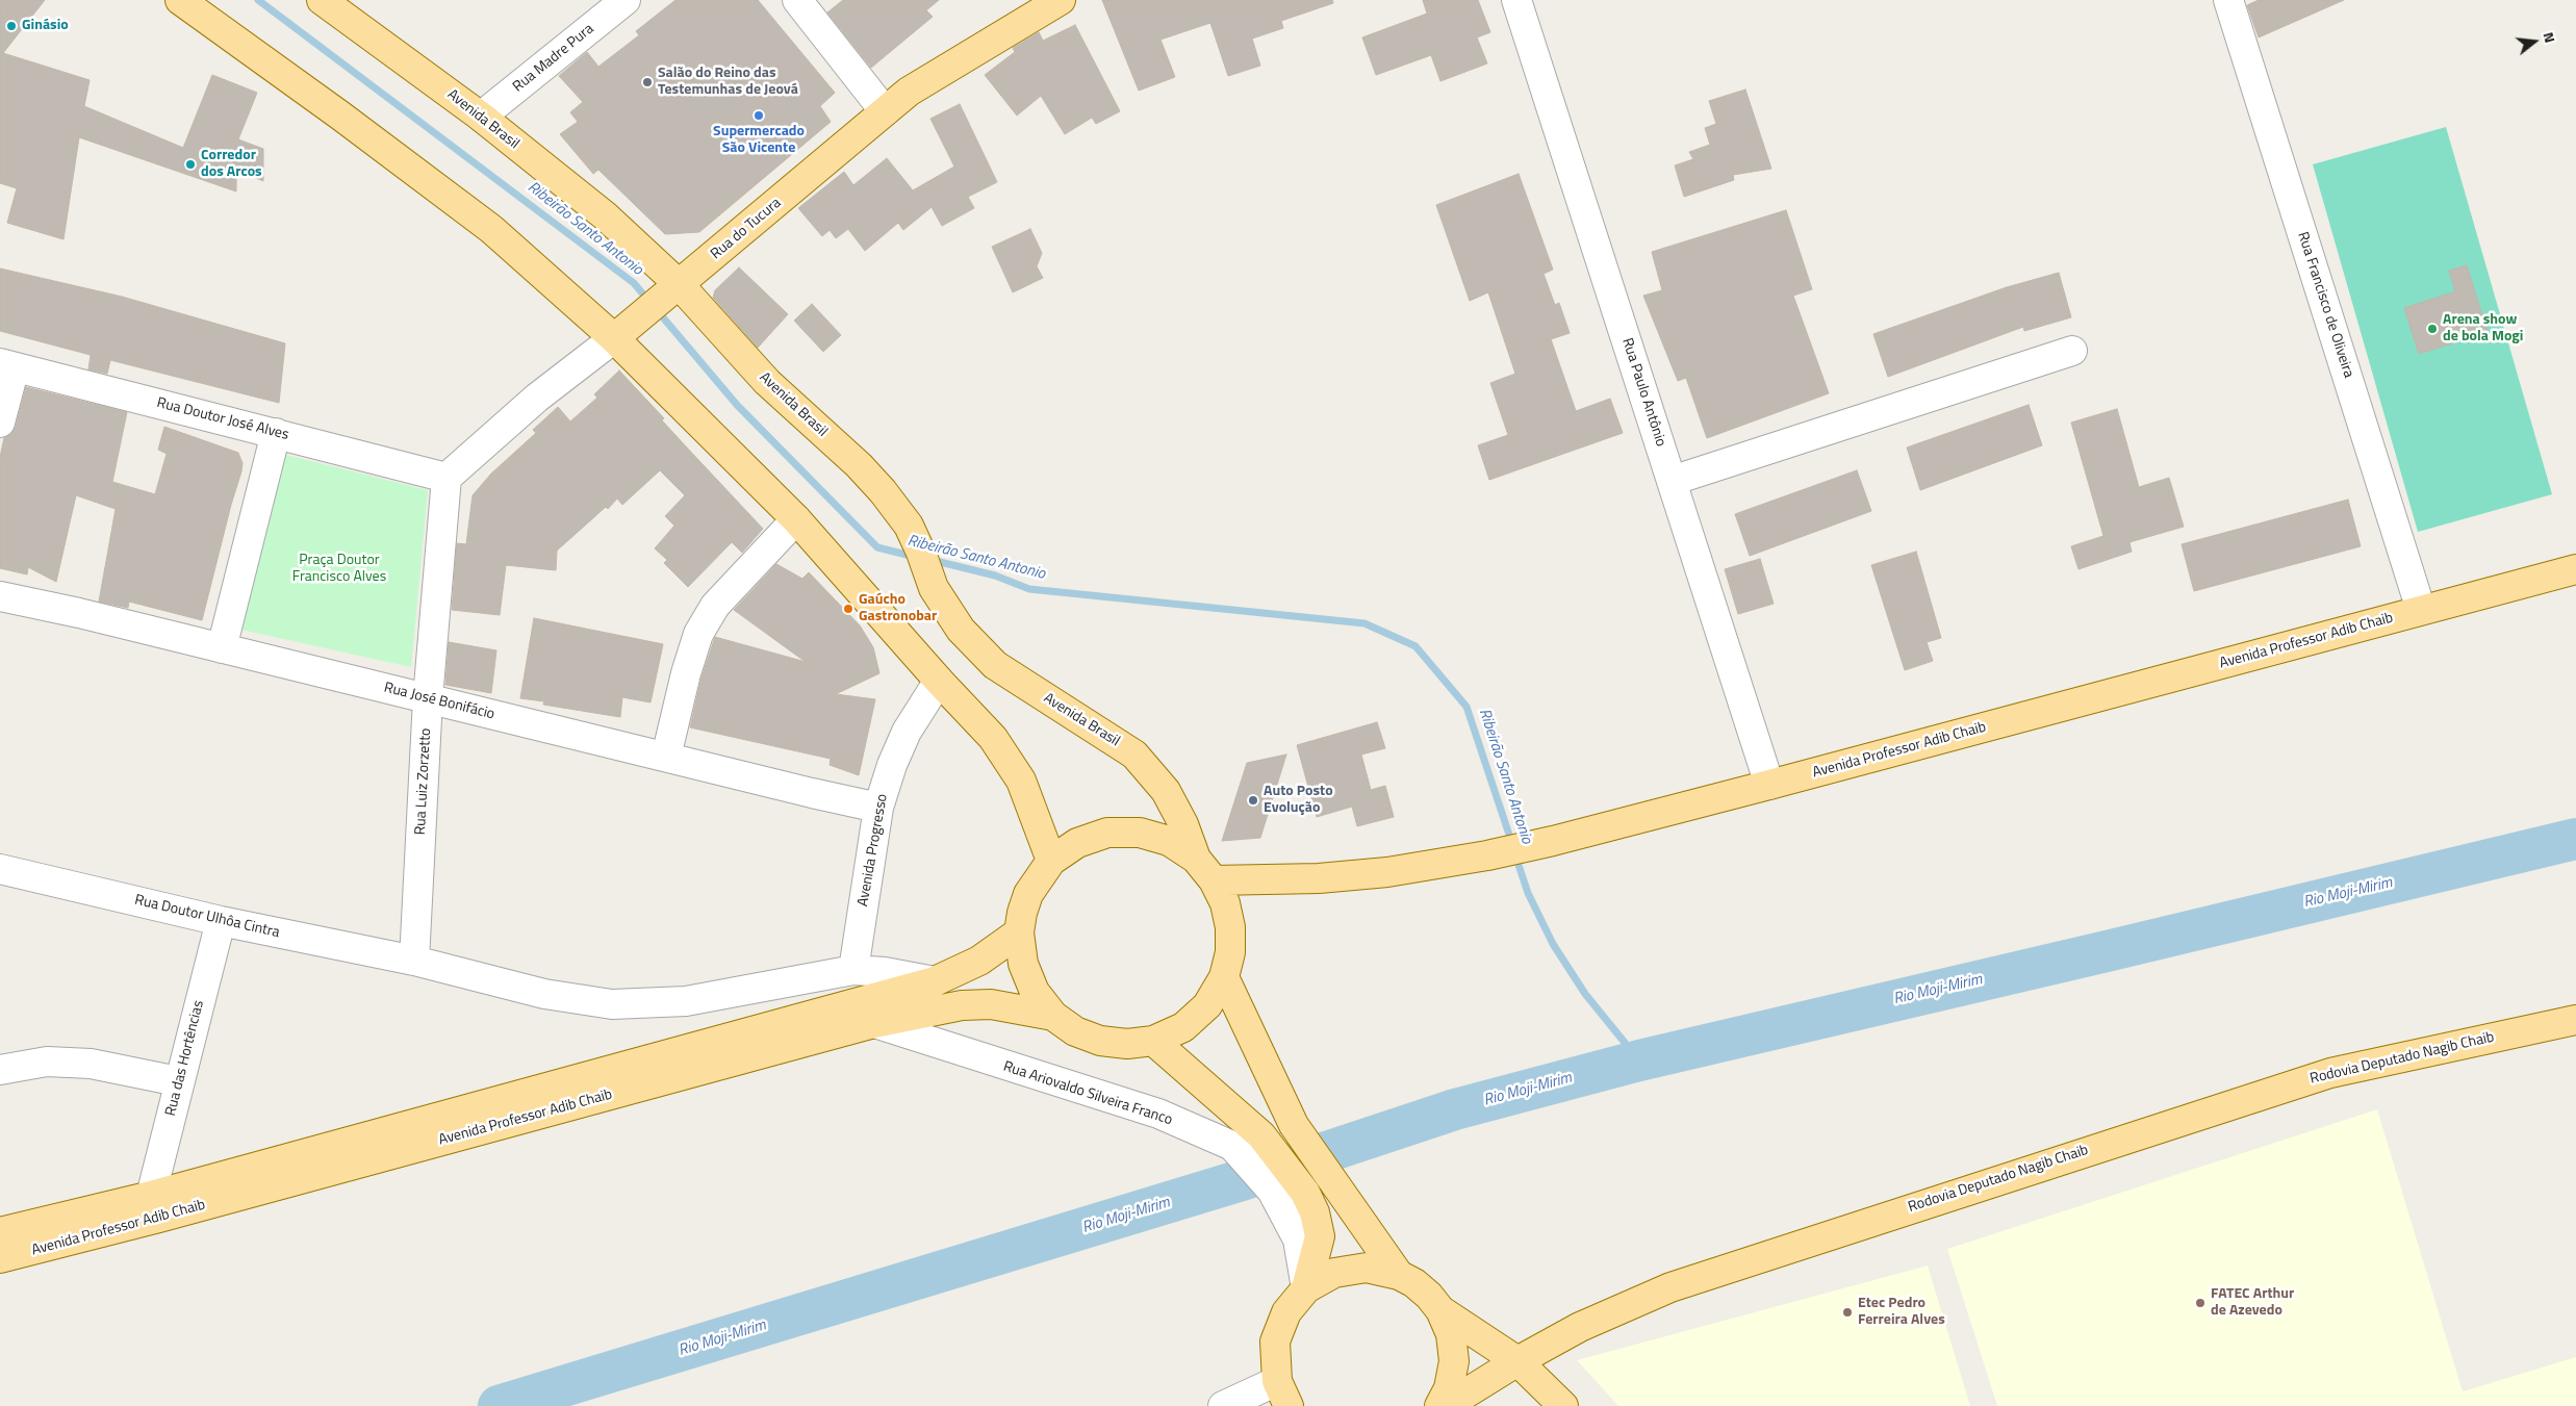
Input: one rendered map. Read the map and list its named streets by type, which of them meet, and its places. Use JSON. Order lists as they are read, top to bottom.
{
  "streets": {
    "main road": [
      "Avenida Brasil",
      "Rua do Tucura",
      "Avenida Professor Adib Chaib",
      "Rodovia Deputado Nagib Chaib"
    ],
    "street": [
      "Rua Madre Pura",
      "Rua Francisco de Oliveira",
      "Rua Paulo Antônio",
      "Rua Doutor José Alves",
      "Rua José Bonifácio",
      "Rua Luiz Zorzetto",
      "Avenida Progresso",
      "Rua Doutor Ulhôa Cintra",
      "Rua das Hortências",
      "Rua Ariovaldo Silveira Franco"
    ]
  },
  "crossings": [
    ["Rua Madre Pura", "Avenida Brasil"],
    ["Avenida Brasil", "Rua do Tucura"],
    ["Rua do Tucura", "Rua Doutor José Alves"],
    ["Rua do Tucura", "Rua Luiz Zorzetto"],
    ["Rua Francisco de Oliveira", "Avenida Professor Adib Chaib"],
    ["Rua Paulo Antônio", "Avenida Professor Adib Chaib"],
    ["Rua Doutor José Alves", "Rua Luiz Zorzetto"],
    ["Avenida Professor Adib Chaib", "Rua Doutor Ulhôa Cintra"],
    ["Avenida Professor Adib Chaib", "Rua das Hortências"],
    ["Avenida Professor Adib Chaib", "Rua Ariovaldo Silveira Franco"],
    ["Rua José Bonifácio", "Rua Luiz Zorzetto"],
    ["Rua José Bonifácio", "Avenida Progresso"],
    ["Rua Luiz Zorzetto", "Rua Doutor Ulhôa Cintra"],
    ["Avenida Progresso", "Rua Doutor Ulhôa Cintra"],
    ["Rua Doutor Ulhôa Cintra", "Rua das Hortências"]
  ],
  "water": ["Ribeirão Santo Antonio", "Rio Moji-Mirim"],
  "parks": ["Praça Doutor Francisco Alves"],
  "places": [
    "Ginásio",
    "Salão do Reino das Testemunhas de Jeová",
    "Supermercado São Vicente",
    "Corredor dos Arcos",
    "Arena show de bola Mogi",
    "Gaúcho Gastronobar",
    "Auto Posto Evolução",
    "FATEC Arthur de Azevedo",
    "Etec Pedro Ferreira Alves"
  ],
  "north": "right"
}
